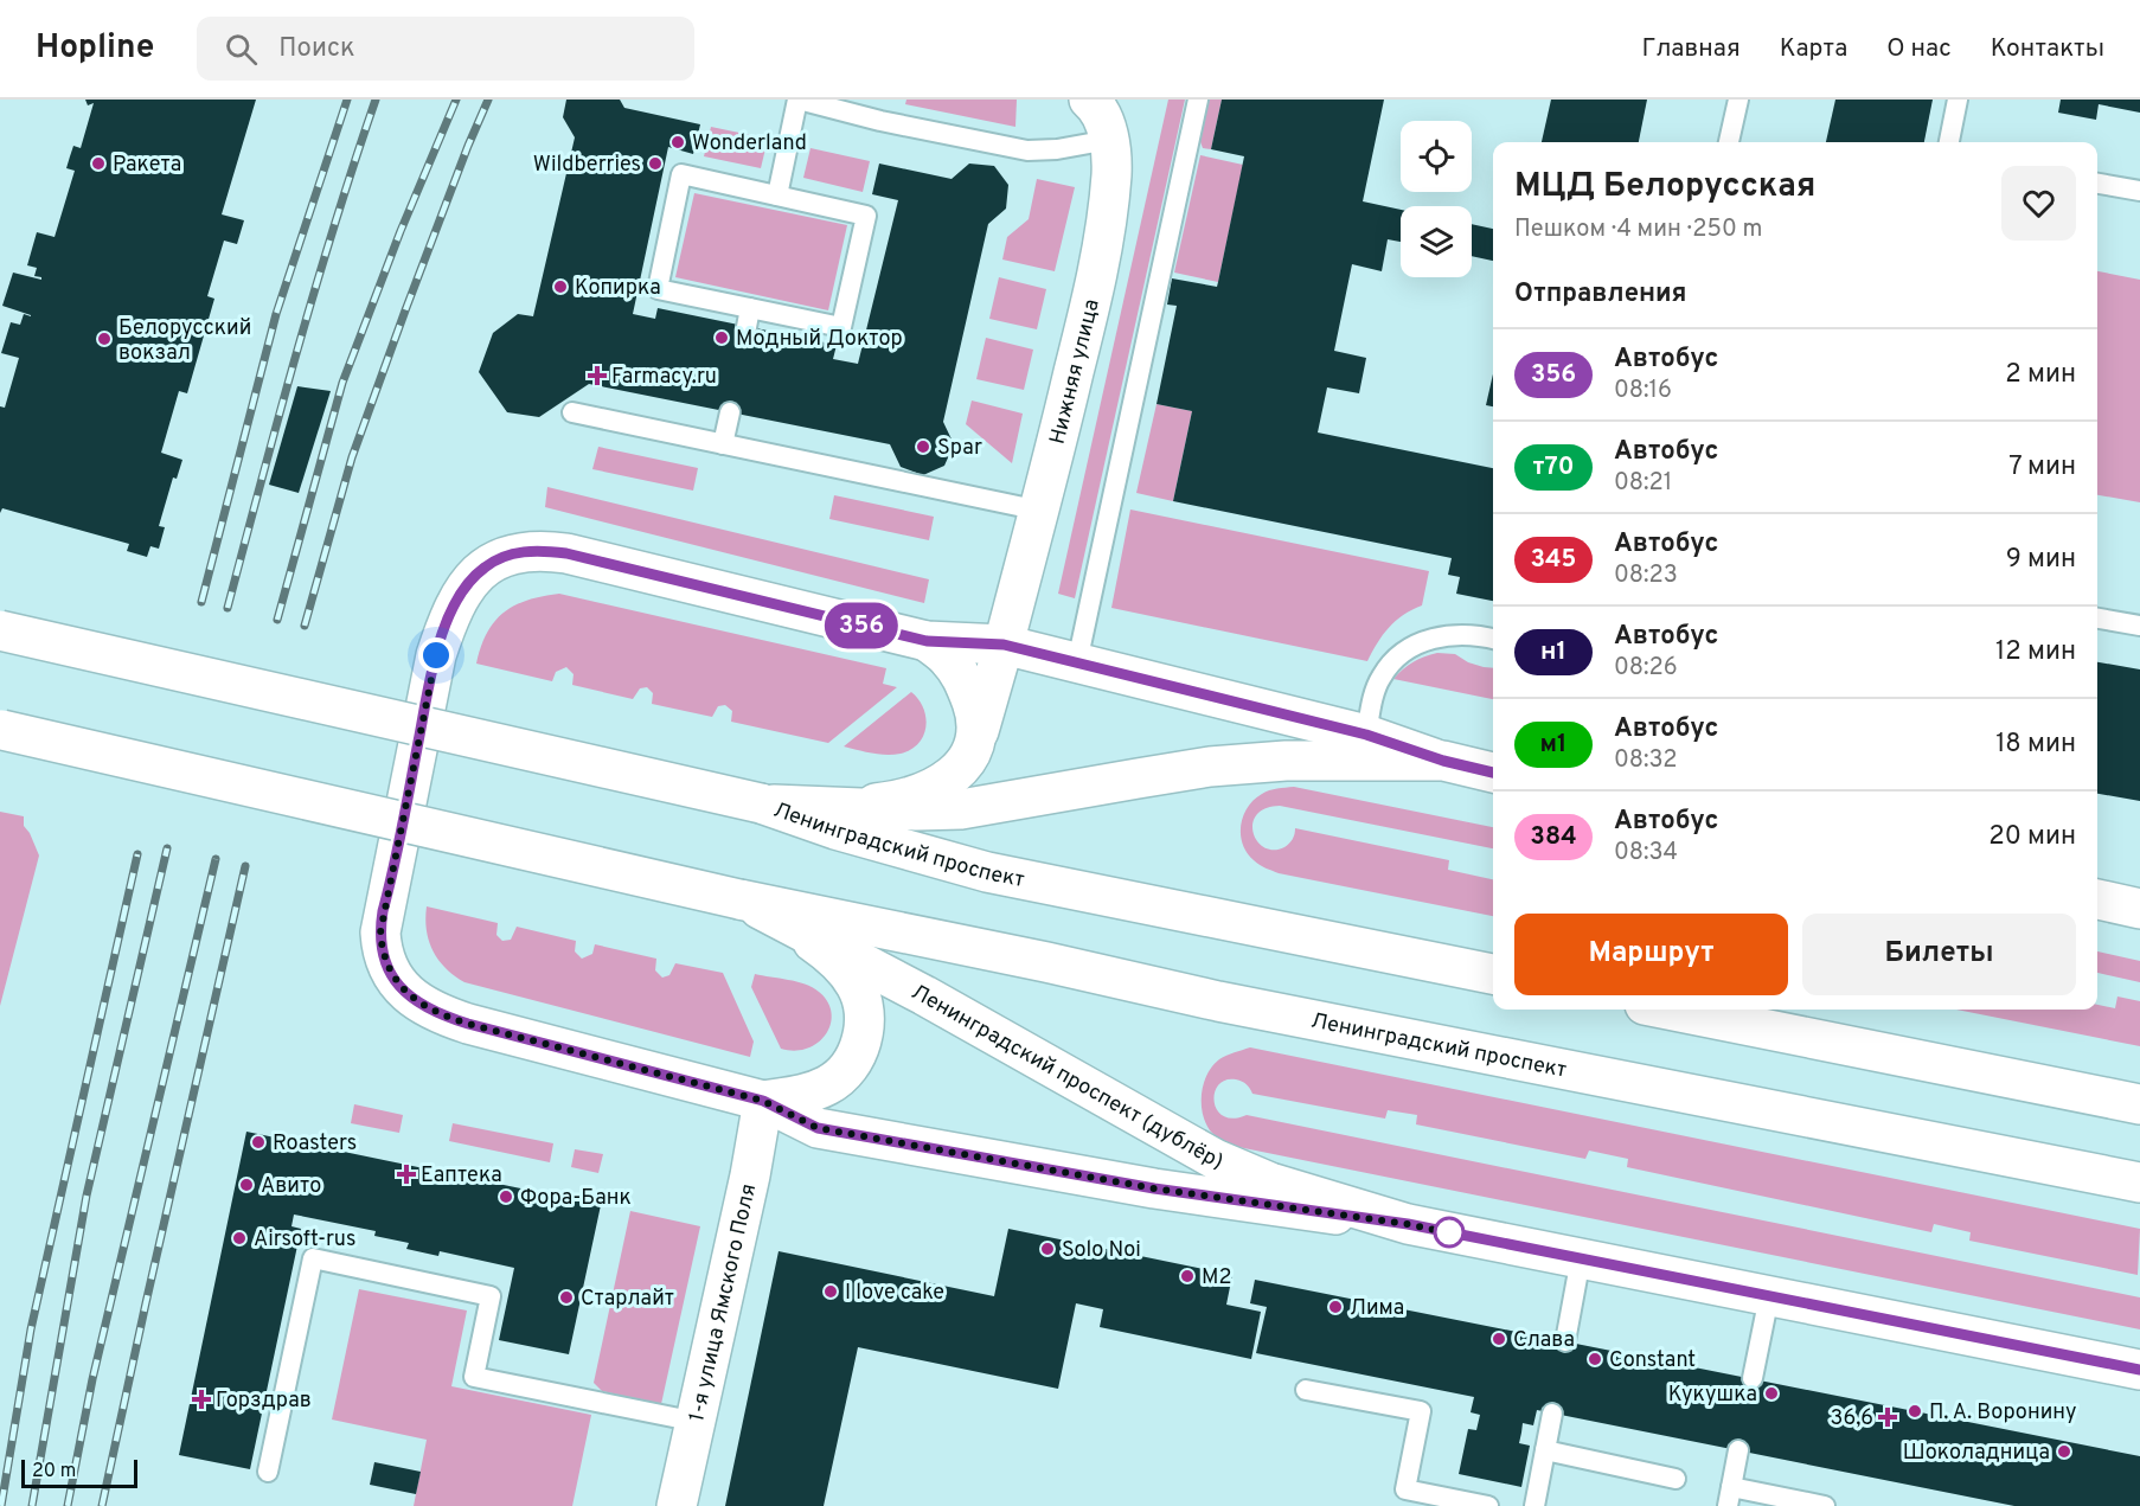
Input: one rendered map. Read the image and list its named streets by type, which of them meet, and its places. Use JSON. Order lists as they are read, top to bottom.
{
  "streets": {
    "main road": [
      "Нижняя улица",
      "Ленинградский проспект",
      "Ленинградский проспект (дублёр)",
      "1-я улица Ямского Поля"
    ]
  },
  "crossings": [
    ["Нижняя улица", "Ленинградский проспект (дублёр)"],
    ["Ленинградский проспект", "Ленинградский проспект (дублёр)"],
    ["Ленинградский проспект (дублёр)", "1-я улица Ямского Поля"]
  ],
  "places": {
    "other": [
      "Wonderland",
      "Ракета",
      "Wildberries",
      "Копирка",
      "Модный Доктор",
      "Белорусский вокзал",
      "Spar",
      "Roasters",
      "Авито",
      "Фора-Банк",
      "Airsoft-rus",
      "Solo Noi",
      "М2",
      "I love cake",
      "Старлайт",
      "Лима",
      "Слава",
      "Constant",
      "Кукушка",
      "П. А. Воронину",
      "Шоколадница"
    ],
    "health": [
      "Farmacy.ru",
      "Еаптека",
      "Горздрав",
      "36,6"
    ]
  },
  "lines": ["bus line 356"],
  "scale_bar": "20 m",
  "page": {
    "header": "Hopline",
    "search": "Поиск",
    "nav": [
      "Главная",
      "Карта",
      "О нас",
      "Контакты"
    ],
    "on_map": "356",
    "heading": [
      ["МЦД Белорусская", "Пешком · 4 мин · 250 m"],
      "Отправления"
    ],
    "list": [
      {
        "mark": "356",
        "name": "Автобус",
        "note": "08:16",
        "value": "2 мин"
      },
      {
        "mark": "т70",
        "name": "Автобус",
        "note": "08:21",
        "value": "7 мин"
      },
      {
        "mark": "345",
        "name": "Автобус",
        "note": "08:23",
        "value": "9 мин"
      },
      {
        "mark": "н1",
        "name": "Автобус",
        "note": "08:26",
        "value": "12 мин"
      },
      {
        "mark": "м1",
        "name": "Автобус",
        "note": "08:32",
        "value": "18 мин"
      },
      {
        "mark": "384",
        "name": "Автобус",
        "note": "08:34",
        "value": "20 мин"
      }
    ],
    "buttons": ["Маршрут", "Билеты"],
    "scale": "20 m"
  }
}
